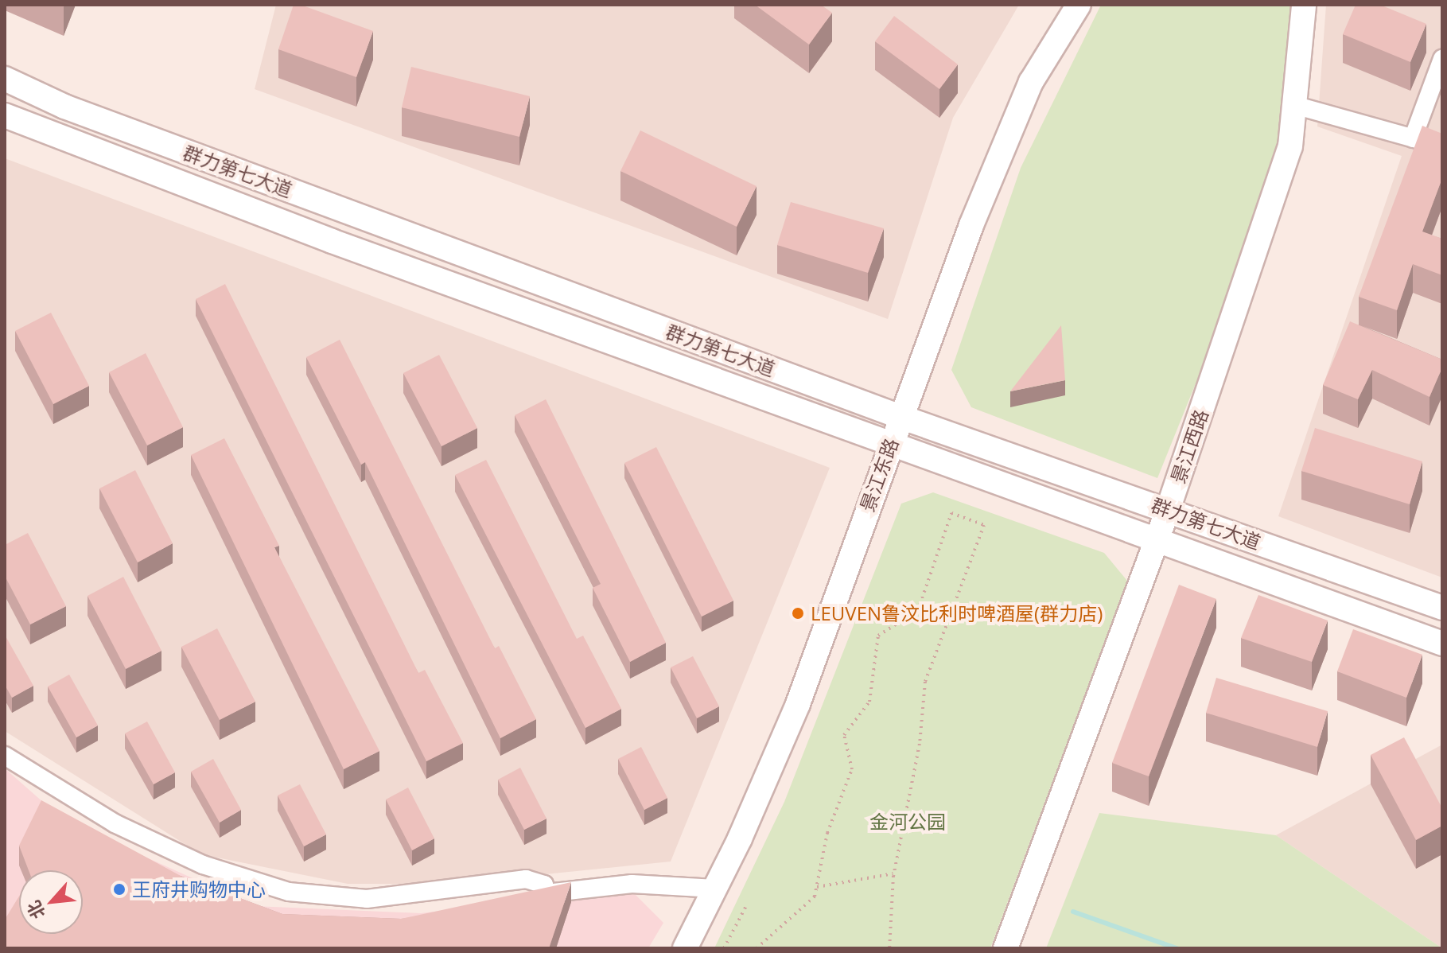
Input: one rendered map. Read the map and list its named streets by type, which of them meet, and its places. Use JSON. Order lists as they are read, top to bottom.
{
  "streets": {
    "main road": ["群力第七大道", "景江西路", "景江东路"]
  },
  "crossings": [
    ["群力第七大道", "景江西路"],
    ["群力第七大道", "景江东路"]
  ],
  "parks": ["金河公园"],
  "places": ["LEUVEN鲁汶比利时啤酒屋(群力店)", "王府井购物中心"],
  "north": "bottom left"
}
